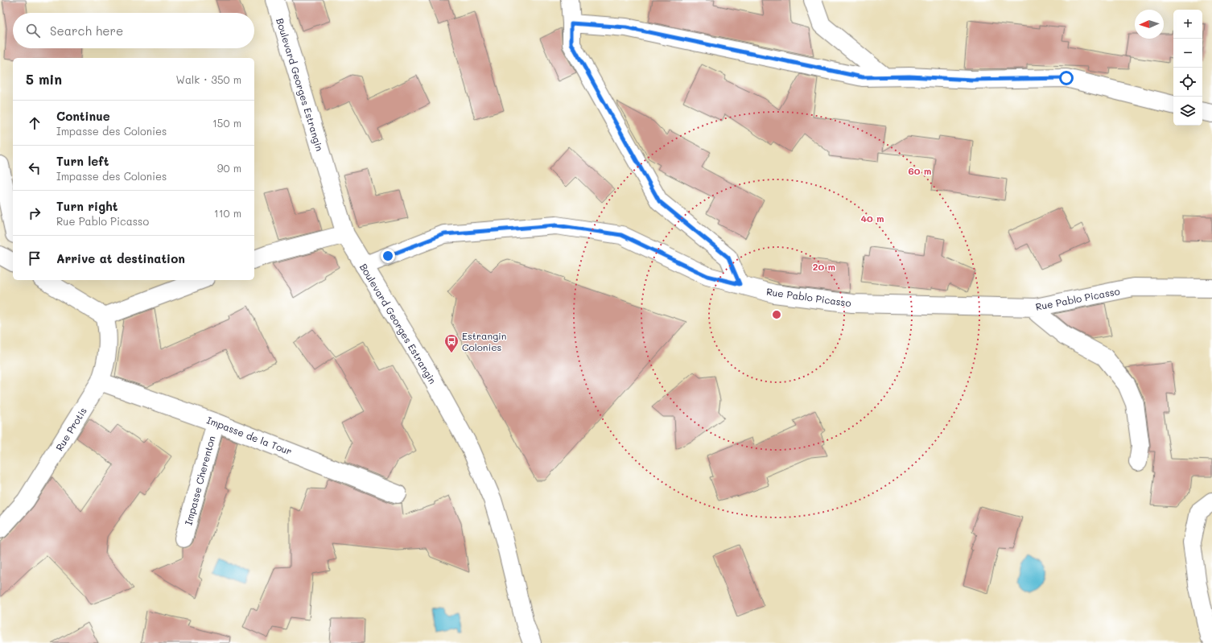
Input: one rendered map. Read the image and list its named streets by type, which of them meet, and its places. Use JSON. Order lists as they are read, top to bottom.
{
  "streets": {
    "street": [
      "Boulevard Georges Estrangin",
      "Rue Pablo Picasso",
      "Rue Protis",
      "Impasse de la Tour",
      "Impasse Cherenton"
    ]
  },
  "crossings": [
    ["Boulevard Georges Estrangin", "Rue Pablo Picasso"],
    ["Rue Protis", "Impasse de la Tour"],
    ["Impasse de la Tour", "Impasse Cherenton"]
  ],
  "places": {
    "bus stop": ["Estrangin Colonies"]
  },
  "north": "left",
  "page": {
    "map_buttons": ["+", "−"],
    "search": "Search here",
    "heading": ["5 min", "Walk · 350 m"],
    "list": [
      ["Continue", "Impasse des Colonies", "150 m"],
      ["Turn left", "Impasse des Colonies", "90 m"],
      ["Turn right", "Rue Pablo Picasso", "110 m"],
      "Arrive at destination"
    ]
  },
  "rings": ["60 m", "40 m", "20 m"]
}
